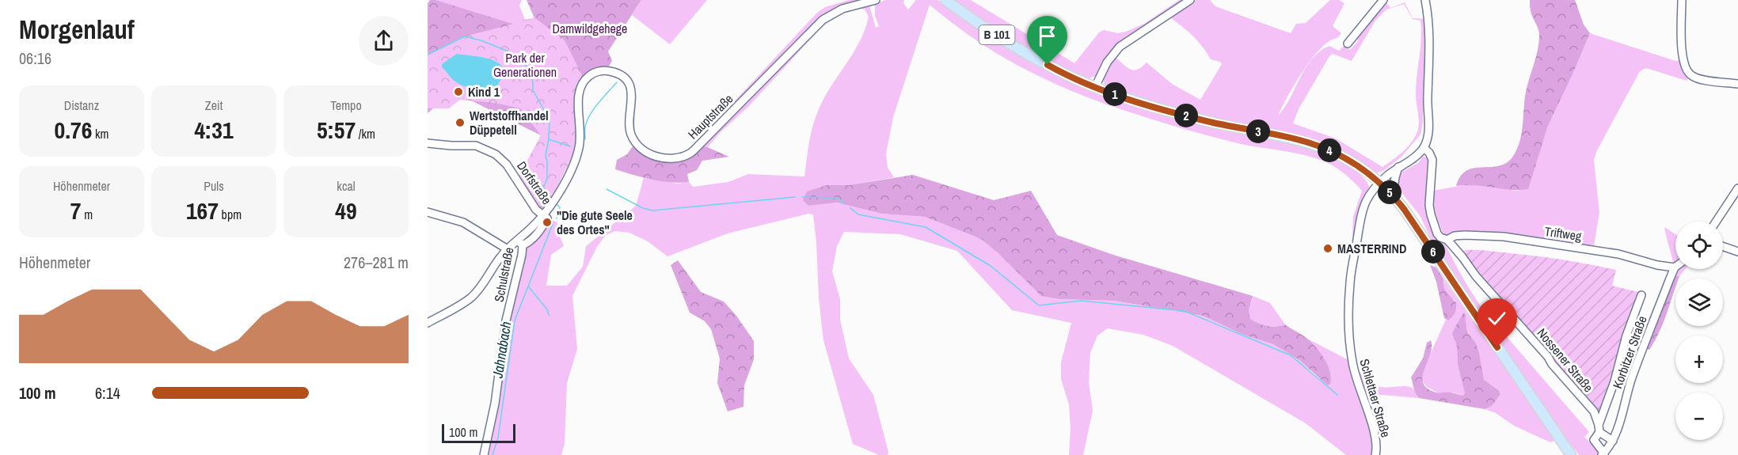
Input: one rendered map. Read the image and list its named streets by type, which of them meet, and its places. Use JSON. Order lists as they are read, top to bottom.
{
  "streets": {
    "main road": ["B 101"],
    "street": [
      "Hauptstraße",
      "Dorfstraße",
      "Triftweg",
      "Schulstraße",
      "Korbitzer Straße",
      "Nossener Straße",
      "Schlettaer Straße"
    ]
  },
  "crossings": [
    ["B 101", "Schlettaer Straße"],
    ["Hauptstraße", "Dorfstraße"],
    ["Hauptstraße", "Schulstraße"],
    ["Triftweg", "Korbitzer Straße"],
    ["Triftweg", "Nossener Straße"]
  ],
  "water": ["Jahnabach"],
  "parks": ["Damwildgehege", "Park der Generationen"],
  "places": [
    "Kind 1",
    "Wertstoffhandel Düppetell",
    "\"Die gute Seele des Ortes\"",
    "MASTERRIND"
  ],
  "scale_bar": "100 m",
  "page": {
    "heading": ["Morgenlauf", "06:16"],
    "stats": [
      ["Distanz", "0.76 km"],
      ["Zeit", "4:31"],
      ["Tempo", "5:57 /km"],
      ["Höhenmeter", "7 m"],
      ["Puls", "167 bpm"],
      ["kcal", "49"]
    ],
    "pins": [
      "1",
      "2",
      "3",
      "4",
      "5",
      "6"
    ],
    "map_buttons": ["+", "−"],
    "chart": ["Höhenmeter", "276–281 m"],
    "list": [
      {
        "name": "100 m",
        "note": "6:14"
      }
    ],
    "scale": "100 m"
  }
}
